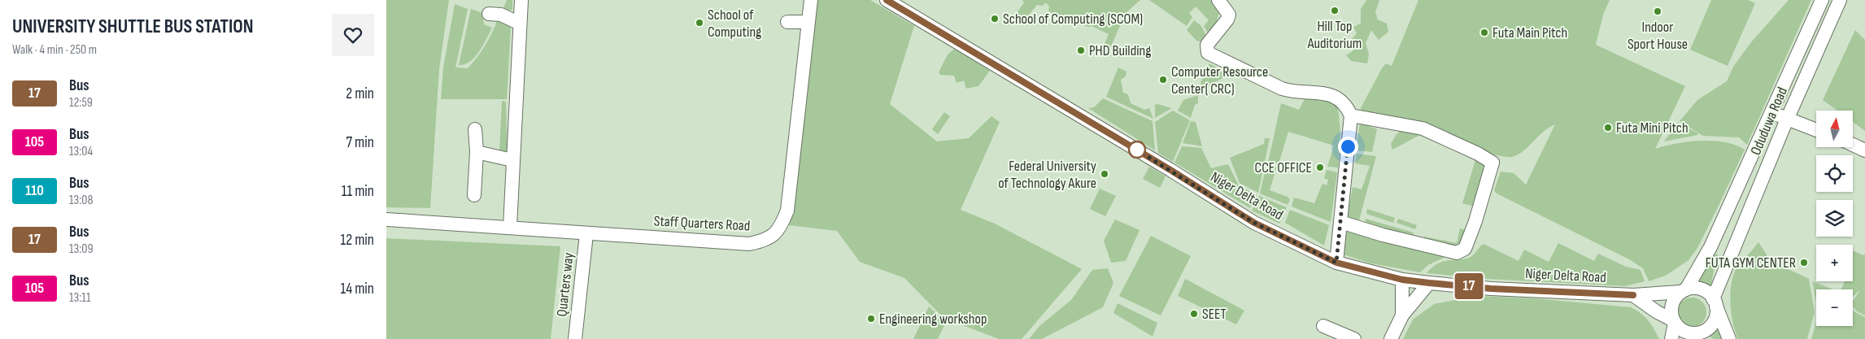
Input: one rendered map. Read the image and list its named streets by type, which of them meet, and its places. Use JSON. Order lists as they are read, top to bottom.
{
  "streets": {
    "street": [
      "Oduduwa Road",
      "Niger Delta Road",
      "Staff Quarters Road",
      "Quarters way"
    ]
  },
  "crossings": [
    ["Oduduwa Road", "Niger Delta Road"],
    ["Staff Quarters Road", "Quarters way"]
  ],
  "places": [
    "Hill Top Auditorium",
    "Indoor Sport House",
    "School of Computing (SCOM)",
    "School of Computing",
    "Futa Main Pitch",
    "PHD Building",
    "Computer Resource Center( CRC)",
    "Futa Mini Pitch",
    "CCE OFFICE",
    "Federal University of Technology Akure",
    "FUTA GYM CENTER",
    "SEET",
    "Engineering workshop"
  ],
  "lines": ["bus line 17"],
  "north": "top",
  "page": {
    "heading": ["UNIVERSITY SHUTTLE BUS STATION", "Walk · 4 min · 250 m"],
    "on_map": "17",
    "list": [
      {
        "mark": "17",
        "name": "Bus",
        "note": "12:59",
        "value": "2 min"
      },
      {
        "mark": "105",
        "name": "Bus",
        "note": "13:04",
        "value": "7 min"
      },
      {
        "mark": "110",
        "name": "Bus",
        "note": "13:08",
        "value": "11 min"
      },
      {
        "mark": "17",
        "name": "Bus",
        "note": "13:09",
        "value": "12 min"
      },
      {
        "mark": "105",
        "name": "Bus",
        "note": "13:11",
        "value": "14 min"
      }
    ],
    "map_buttons": ["+", "−"]
  }
}
